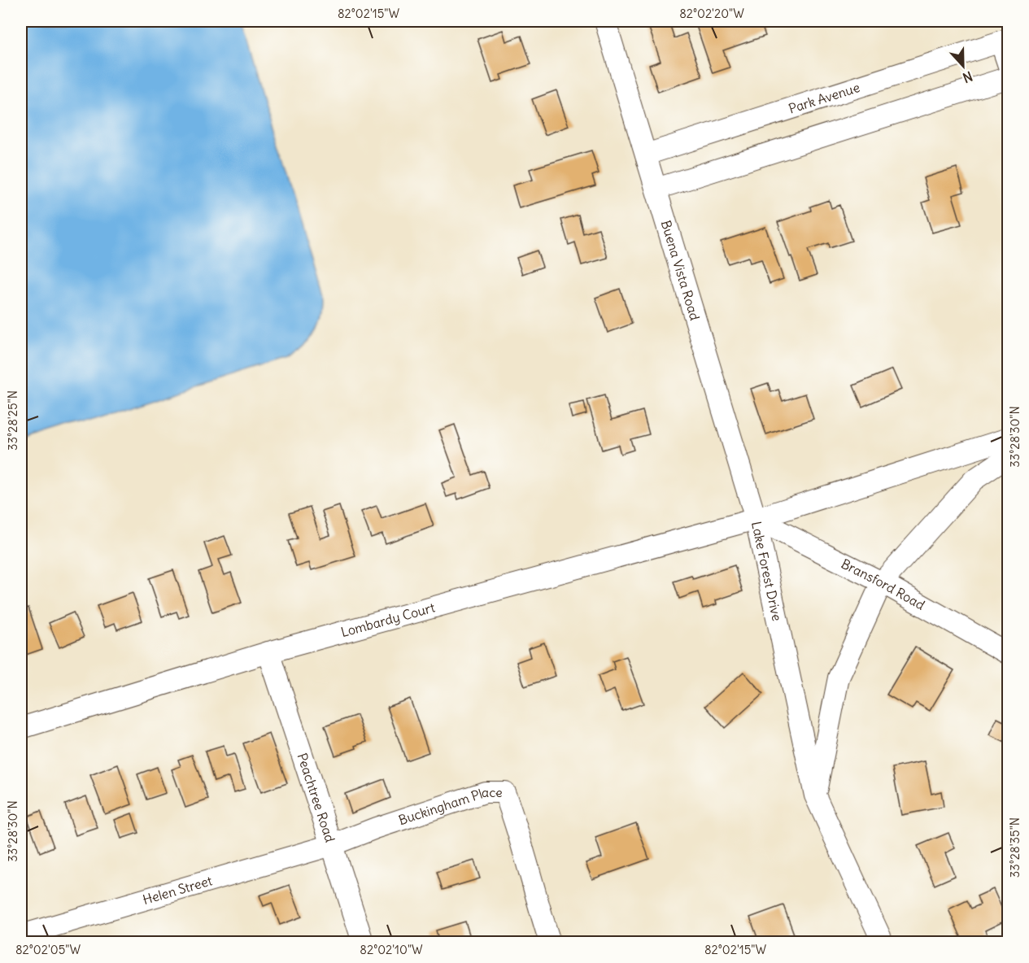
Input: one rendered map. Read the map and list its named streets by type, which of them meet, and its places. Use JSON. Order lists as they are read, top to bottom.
{
  "streets": {
    "street": [
      "Park Avenue",
      "Buena Vista Road",
      "Lake Forest Drive",
      "Bransford Road",
      "Lombardy Court",
      "Peachtree Road",
      "Buckingham Place",
      "Helen Street"
    ]
  },
  "crossings": [
    ["Park Avenue", "Buena Vista Road"],
    ["Buena Vista Road", "Lake Forest Drive"],
    ["Buena Vista Road", "Bransford Road"],
    ["Buena Vista Road", "Lombardy Court"],
    ["Lake Forest Drive", "Bransford Road"],
    ["Lake Forest Drive", "Lombardy Court"],
    ["Bransford Road", "Lombardy Court"],
    ["Lombardy Court", "Peachtree Road"],
    ["Peachtree Road", "Buckingham Place"],
    ["Peachtree Road", "Helen Street"],
    ["Buckingham Place", "Helen Street"]
  ],
  "north": "bottom",
  "coordinates": [
    "82°02'15\"W",
    "82°02'20\"W",
    "33°28'25\"N",
    "33°28'30\"N",
    "33°28'35\"N",
    "82°02'05\"W",
    "82°02'10\"W"
  ]
}
